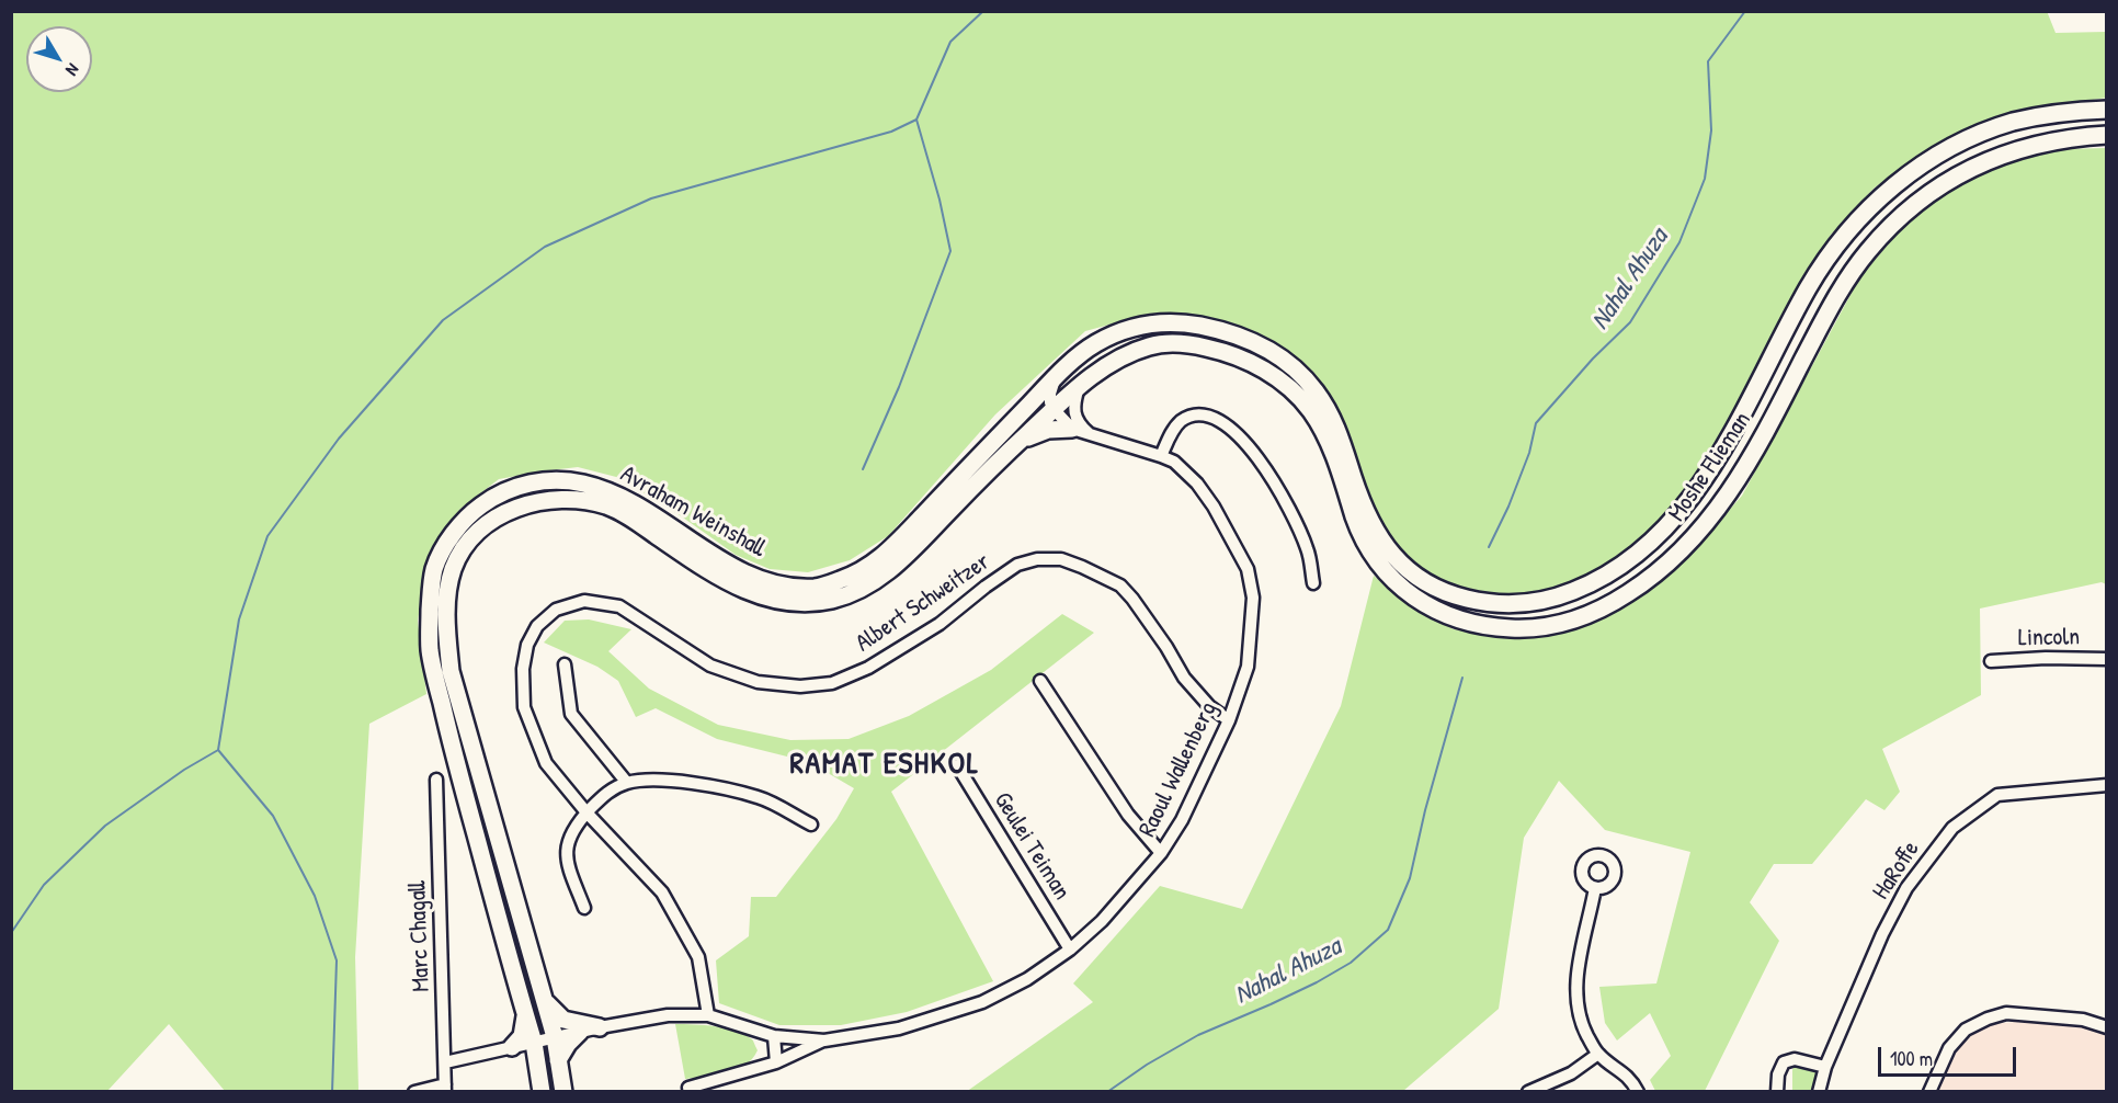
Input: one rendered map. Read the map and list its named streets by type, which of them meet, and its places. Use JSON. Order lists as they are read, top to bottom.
{
  "streets": {
    "main road": ["Moshe Flieman", "Avraham Weinshall"],
    "street": [
      "Albert Schweitzer",
      "Lincoln",
      "Raoul Wallenberg",
      "Geulei Teiman",
      "HaRoffe",
      "Marc Chagall"
    ]
  },
  "crossings": [
    ["Moshe Flieman", "Avraham Weinshall"],
    ["Moshe Flieman", "Raoul Wallenberg"],
    ["Avraham Weinshall", "Raoul Wallenberg"],
    ["Albert Schweitzer", "Raoul Wallenberg"],
    ["Raoul Wallenberg", "Geulei Teiman"],
    ["Raoul Wallenberg", "Marc Chagall"]
  ],
  "districts": ["RAMAT ESHKOL"],
  "water": ["Nahal Ahuza"],
  "scale_bar": "100 m",
  "north": "bottom right"
}
